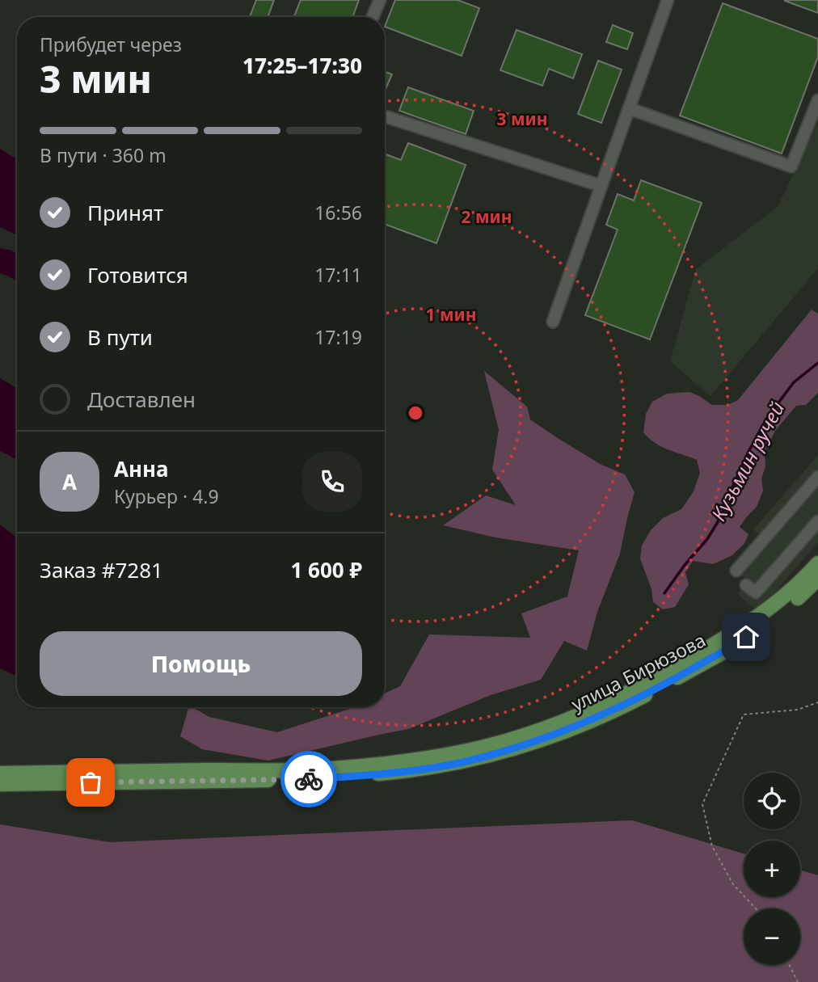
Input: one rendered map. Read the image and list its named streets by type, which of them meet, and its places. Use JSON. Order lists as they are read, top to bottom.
{
  "streets": {
    "main road": ["улица Бирюзова"]
  },
  "water": ["Кузьмин ручей"],
  "page": {
    "heading": ["3 мин", "Прибудет через", "17:25–17:30"],
    "panel": [
      "Анна",
      "Курьер · 4.9",
      "Заказ #7281",
      "1 600 ₽"
    ],
    "bar": "В пути · 360 m",
    "list": [
      ["Принят", "16:56"],
      ["Готовится", "17:11"],
      ["В пути", "17:19"],
      "Доставлен"
    ],
    "round": "А",
    "buttons": "Помощь",
    "map_buttons": ["+", "−"]
  },
  "rings": ["3 мин", "2 мин", "1 мин"]
}
